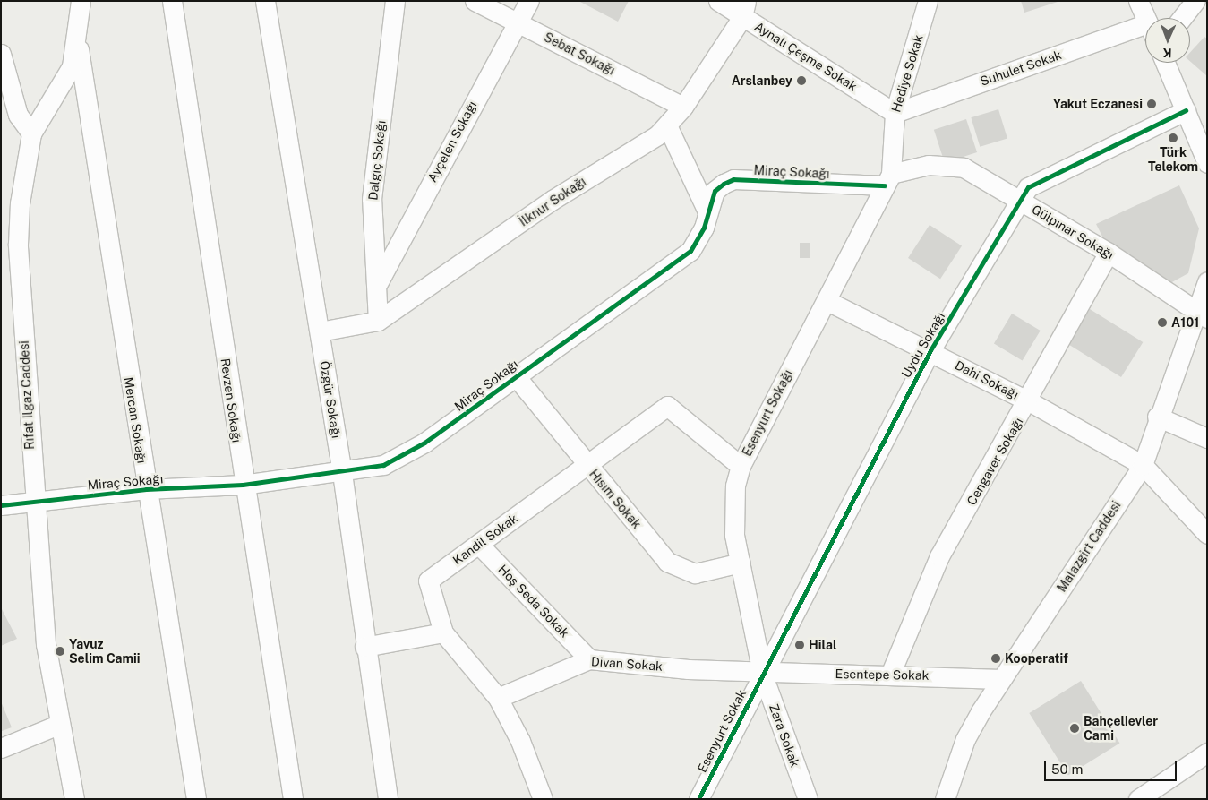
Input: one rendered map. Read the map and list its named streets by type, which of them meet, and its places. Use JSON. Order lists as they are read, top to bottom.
{
  "streets": {
    "street": [
      "Sebat Sokağı",
      "Aynalı Çeşme Sokak",
      "Suhulet Sokak",
      "Hediye Sokak",
      "Ayçelen Sokağı",
      "Dalgıç Sokağı",
      "Miraç Sokağı",
      "İlknur Sokağı",
      "Gülpınar Sokağı",
      "Uydu Sokağı",
      "Dahi Sokağı",
      "Rıfat Ilgaz Caddesi",
      "Özgür Sokağı",
      "Revzen Sokağı",
      "Esenyurt Sokağı",
      "Mercan Sokağı",
      "Cengaver Sokağı",
      "Hısım Sokak",
      "Kandil Sokak",
      "Malazgirt Caddesi",
      "Hoş Seda Sokak",
      "Divan Sokak",
      "Esentepe Sokak",
      "Esenyurt Sokak",
      "Zara Sokak"
    ]
  },
  "crossings": [
    ["Sebat Sokağı", "Ayçelen Sokağı"],
    ["Sebat Sokağı", "İlknur Sokağı"],
    ["Aynalı Çeşme Sokak", "Suhulet Sokak"],
    ["Aynalı Çeşme Sokak", "Hediye Sokak"],
    ["Aynalı Çeşme Sokak", "İlknur Sokağı"],
    ["Suhulet Sokak", "Hediye Sokak"],
    ["Hediye Sokak", "Miraç Sokağı"],
    ["Hediye Sokak", "Gülpınar Sokağı"],
    ["Hediye Sokak", "Esenyurt Sokağı"],
    ["Ayçelen Sokağı", "Dalgıç Sokağı"],
    ["Dalgıç Sokağı", "İlknur Sokağı"],
    ["Miraç Sokağı", "Gülpınar Sokağı"],
    ["Miraç Sokağı", "Rıfat Ilgaz Caddesi"],
    ["Miraç Sokağı", "Özgür Sokağı"],
    ["Miraç Sokağı", "Revzen Sokağı"],
    ["Miraç Sokağı", "Esenyurt Sokağı"],
    ["Miraç Sokağı", "Mercan Sokağı"],
    ["Miraç Sokağı", "Hısım Sokak"],
    ["İlknur Sokağı", "Özgür Sokağı"],
    ["Gülpınar Sokağı", "Uydu Sokağı"],
    ["Gülpınar Sokağı", "Esenyurt Sokağı"],
    ["Gülpınar Sokağı", "Cengaver Sokağı"],
    ["Gülpınar Sokağı", "Malazgirt Caddesi"],
    ["Uydu Sokağı", "Dahi Sokağı"],
    ["Uydu Sokağı", "Esenyurt Sokağı"],
    ["Uydu Sokağı", "Divan Sokak"],
    ["Uydu Sokağı", "Esentepe Sokak"],
    ["Uydu Sokağı", "Esenyurt Sokak"],
    ["Uydu Sokağı", "Zara Sokak"],
    ["Dahi Sokağı", "Esenyurt Sokağı"],
    ["Dahi Sokağı", "Cengaver Sokağı"],
    ["Dahi Sokağı", "Malazgirt Caddesi"],
    ["Rıfat Ilgaz Caddesi", "Mercan Sokağı"],
    ["Esenyurt Sokağı", "Hısım Sokak"],
    ["Esenyurt Sokağı", "Kandil Sokak"],
    ["Esenyurt Sokağı", "Divan Sokak"],
    ["Esenyurt Sokağı", "Esentepe Sokak"],
    ["Esenyurt Sokağı", "Esenyurt Sokak"],
    ["Esenyurt Sokağı", "Zara Sokak"],
    ["Cengaver Sokağı", "Esentepe Sokak"],
    ["Hısım Sokak", "Kandil Sokak"],
    ["Kandil Sokak", "Hoş Seda Sokak"],
    ["Kandil Sokak", "Divan Sokak"],
    ["Malazgirt Caddesi", "Esentepe Sokak"],
    ["Hoş Seda Sokak", "Divan Sokak"],
    ["Divan Sokak", "Esentepe Sokak"],
    ["Divan Sokak", "Esenyurt Sokak"],
    ["Divan Sokak", "Zara Sokak"],
    ["Esentepe Sokak", "Esenyurt Sokak"],
    ["Esentepe Sokak", "Zara Sokak"],
    ["Esenyurt Sokak", "Zara Sokak"]
  ],
  "places": [
    "Arslanbey",
    "Yakut Eczanesi",
    "Türk Telekom",
    "A101",
    "Hilal",
    "Yavuz Selim Camii",
    "Kooperatif",
    "Bahçelievler Cami"
  ],
  "scale_bar": "50 m",
  "north": "bottom"
}
